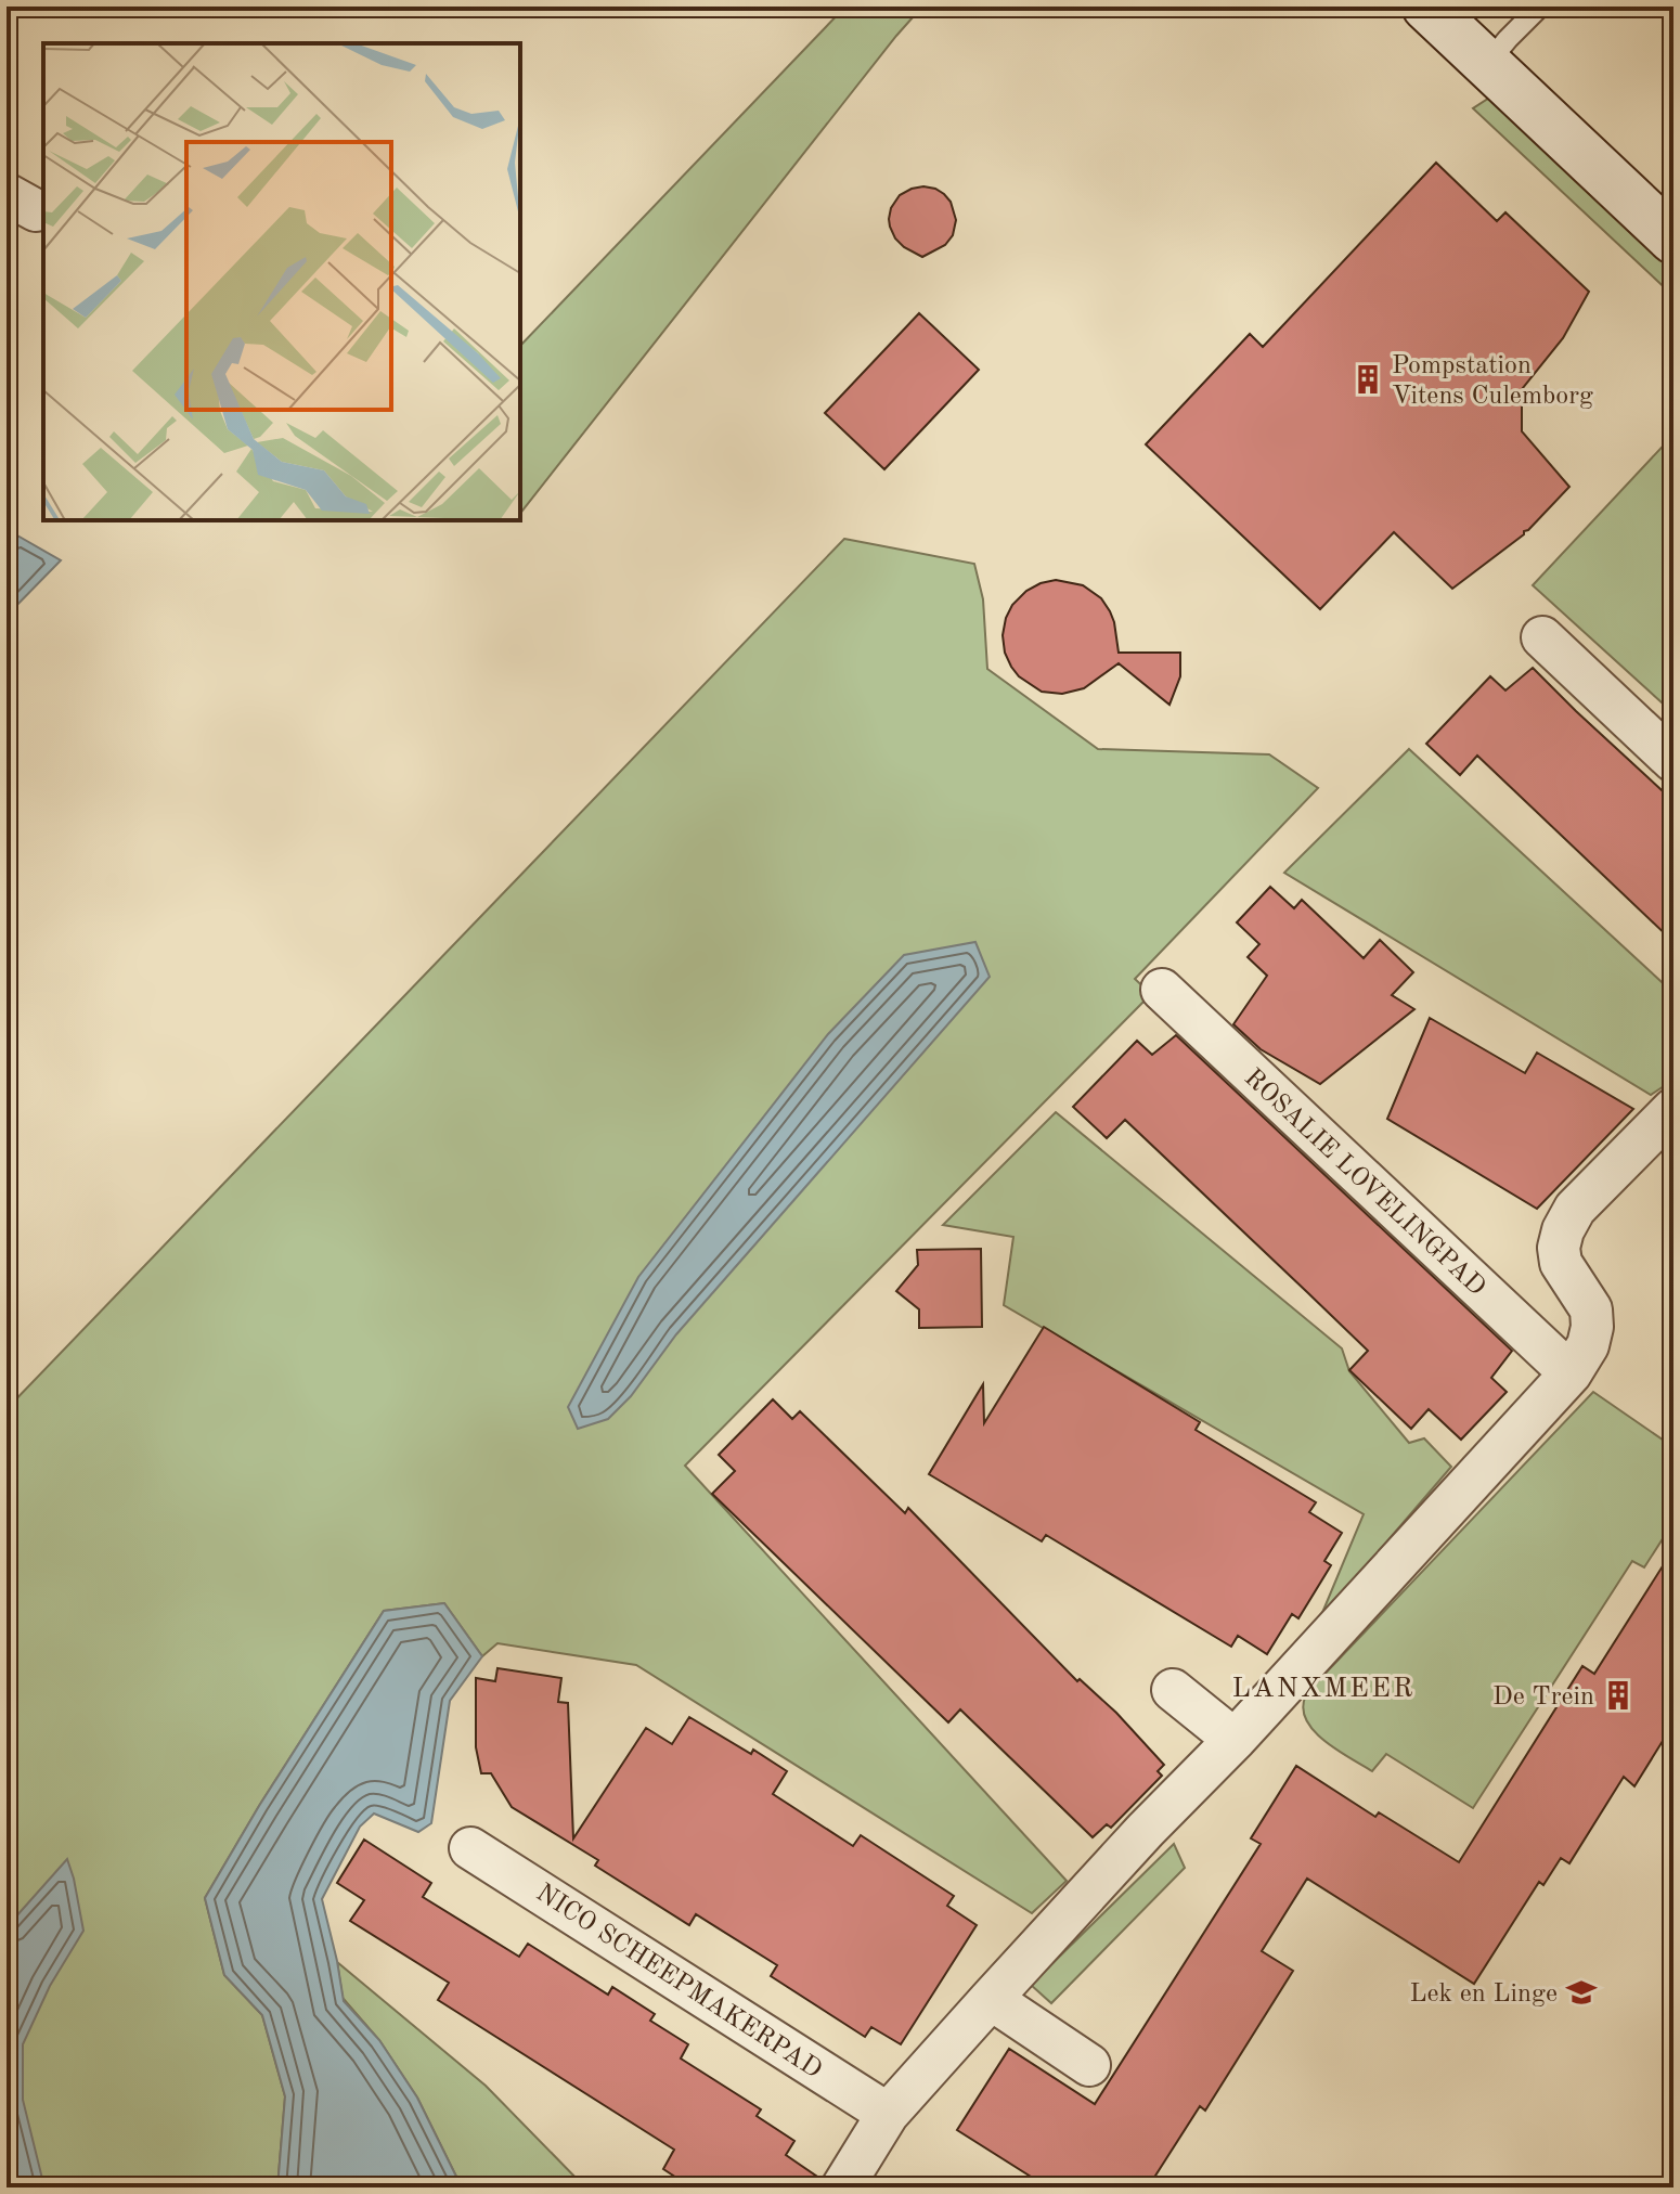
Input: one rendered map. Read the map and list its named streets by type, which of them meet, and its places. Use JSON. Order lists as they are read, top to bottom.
{
  "streets": {
    "street": ["ROSALIE LOVELINGPAD", "NICO SCHEEPMAKERPAD"]
  },
  "districts": ["LANXMEER"],
  "places": {
    "building": ["Pompstation Vitens Culemborg", "De Trein"],
    "school or university": ["Lek en Linge"]
  }
}
